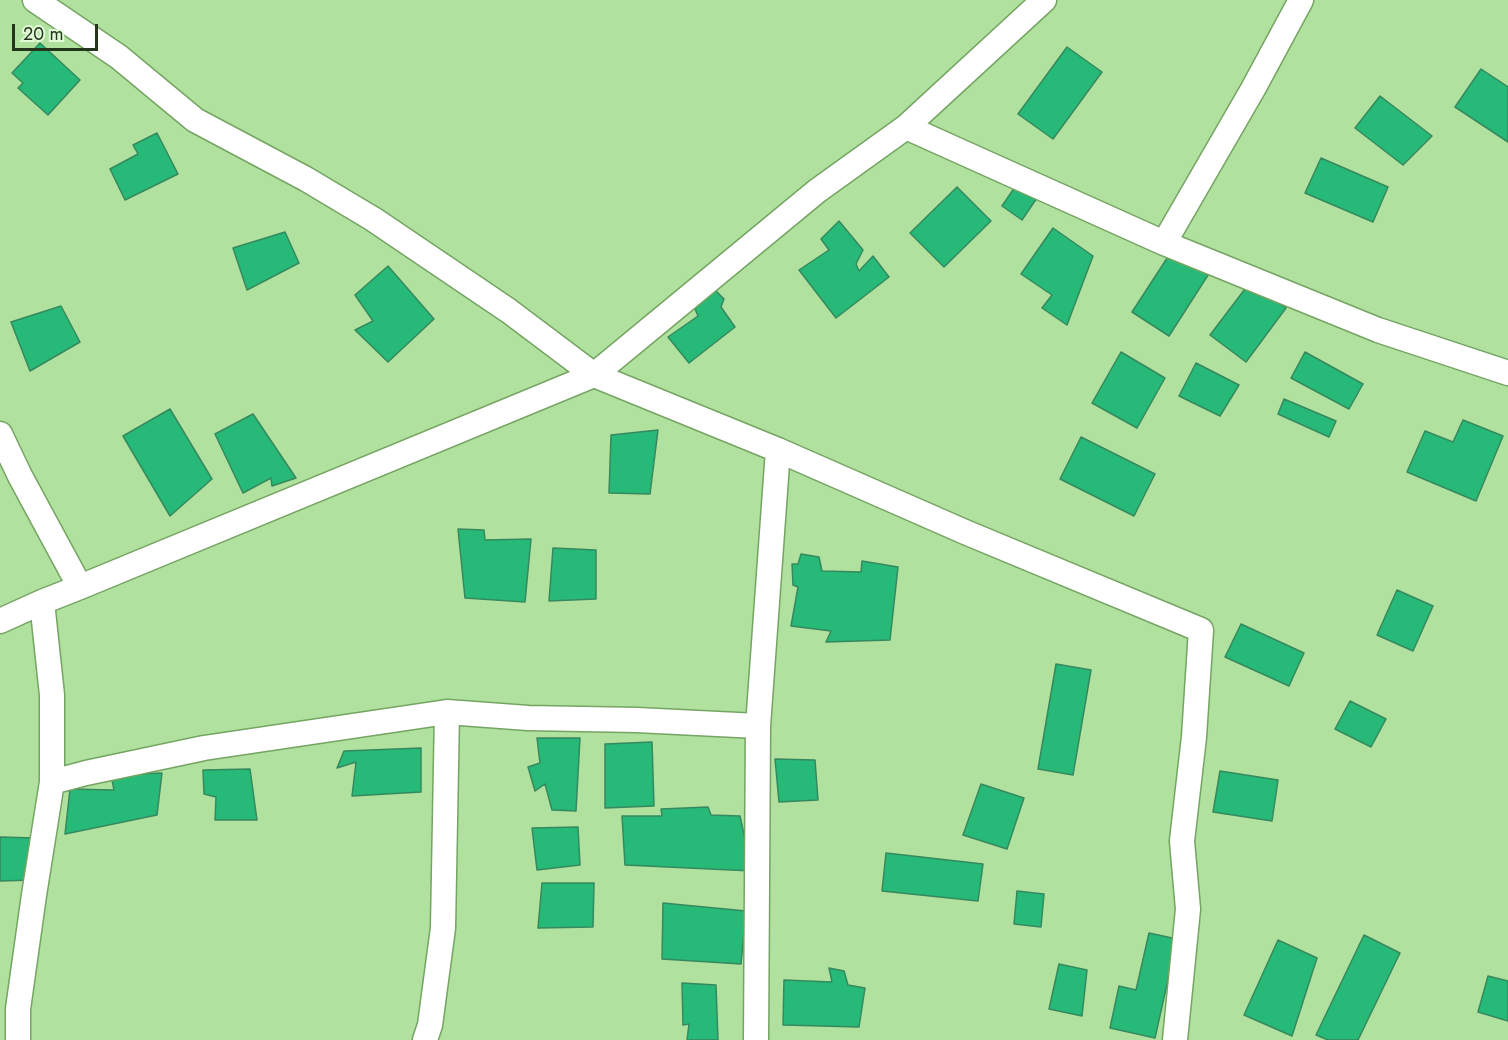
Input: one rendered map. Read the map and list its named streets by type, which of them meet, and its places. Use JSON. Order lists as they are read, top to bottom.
{
  "scale_bar": "20 m"
}
